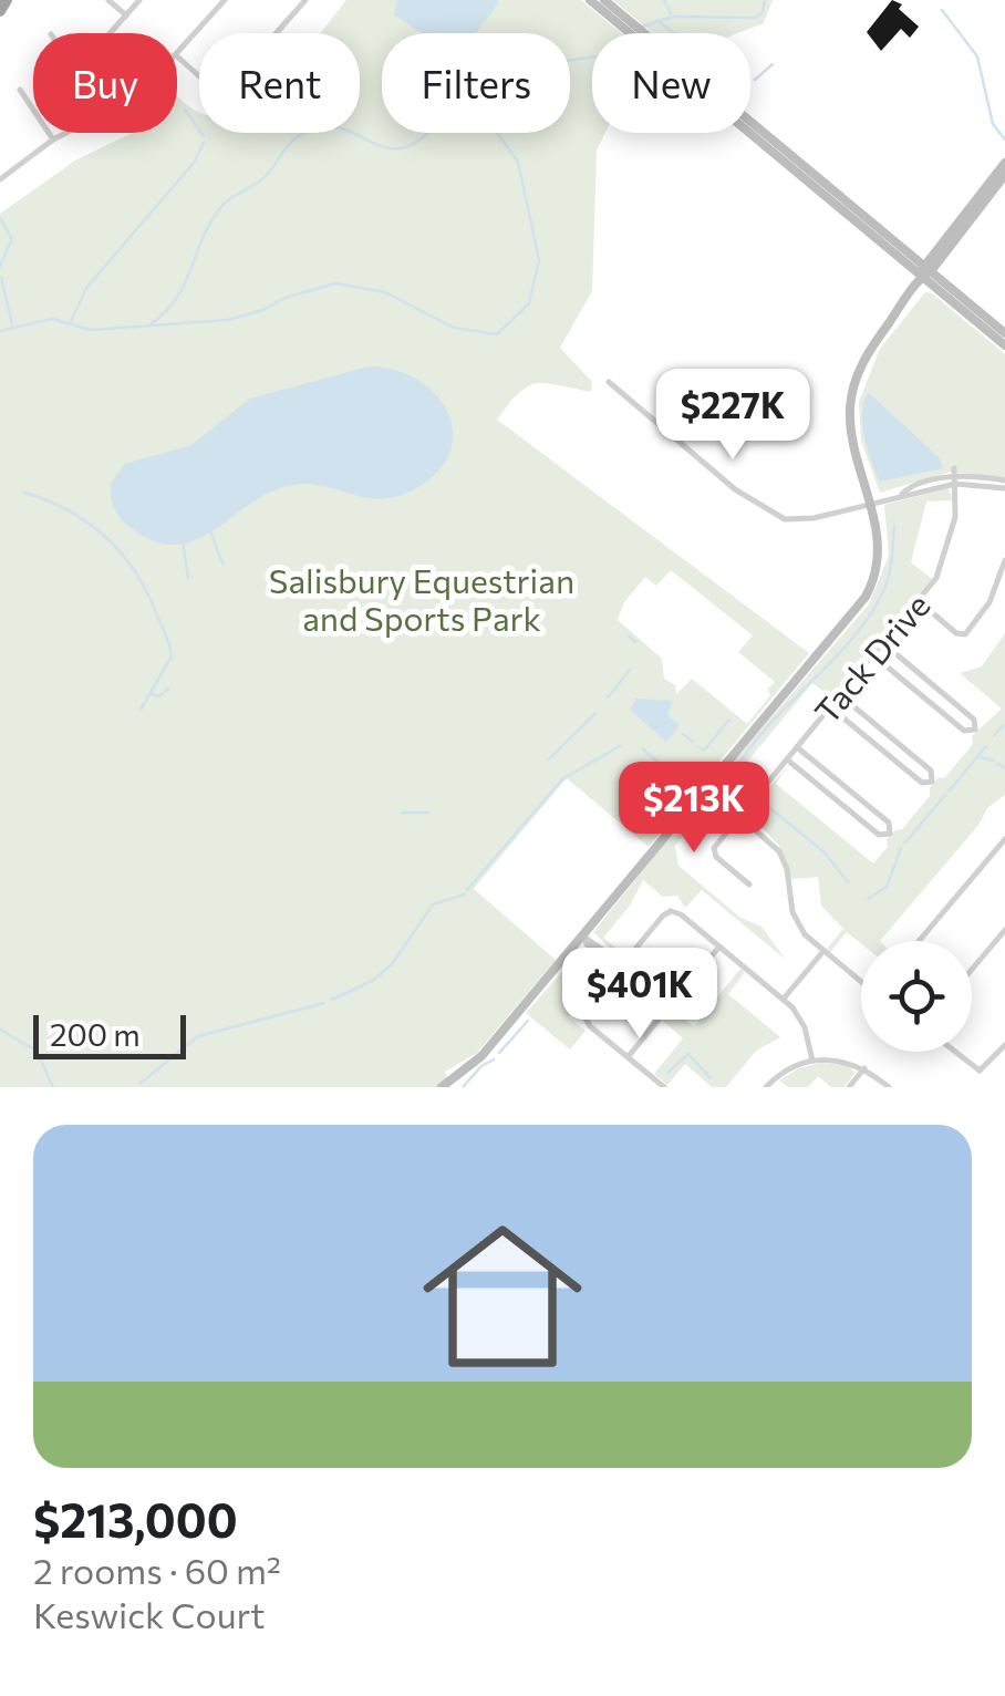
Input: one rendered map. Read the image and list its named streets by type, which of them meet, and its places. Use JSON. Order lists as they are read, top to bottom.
{
  "streets": {
    "street": ["Tack Drive"]
  },
  "parks": ["Salisbury Equestrian and Sports Park"],
  "scale_bar": "200 m",
  "page": {
    "chip": [
      "Buy",
      "Rent",
      "Filters",
      "New"
    ],
    "price": ["$227K", "$213K", "$401K"],
    "scale": "200 m",
    "list": [
      {
        "name": "$213,000",
        "note": "2 rooms · 60 m² · Keswick Court"
      }
    ]
  }
}
